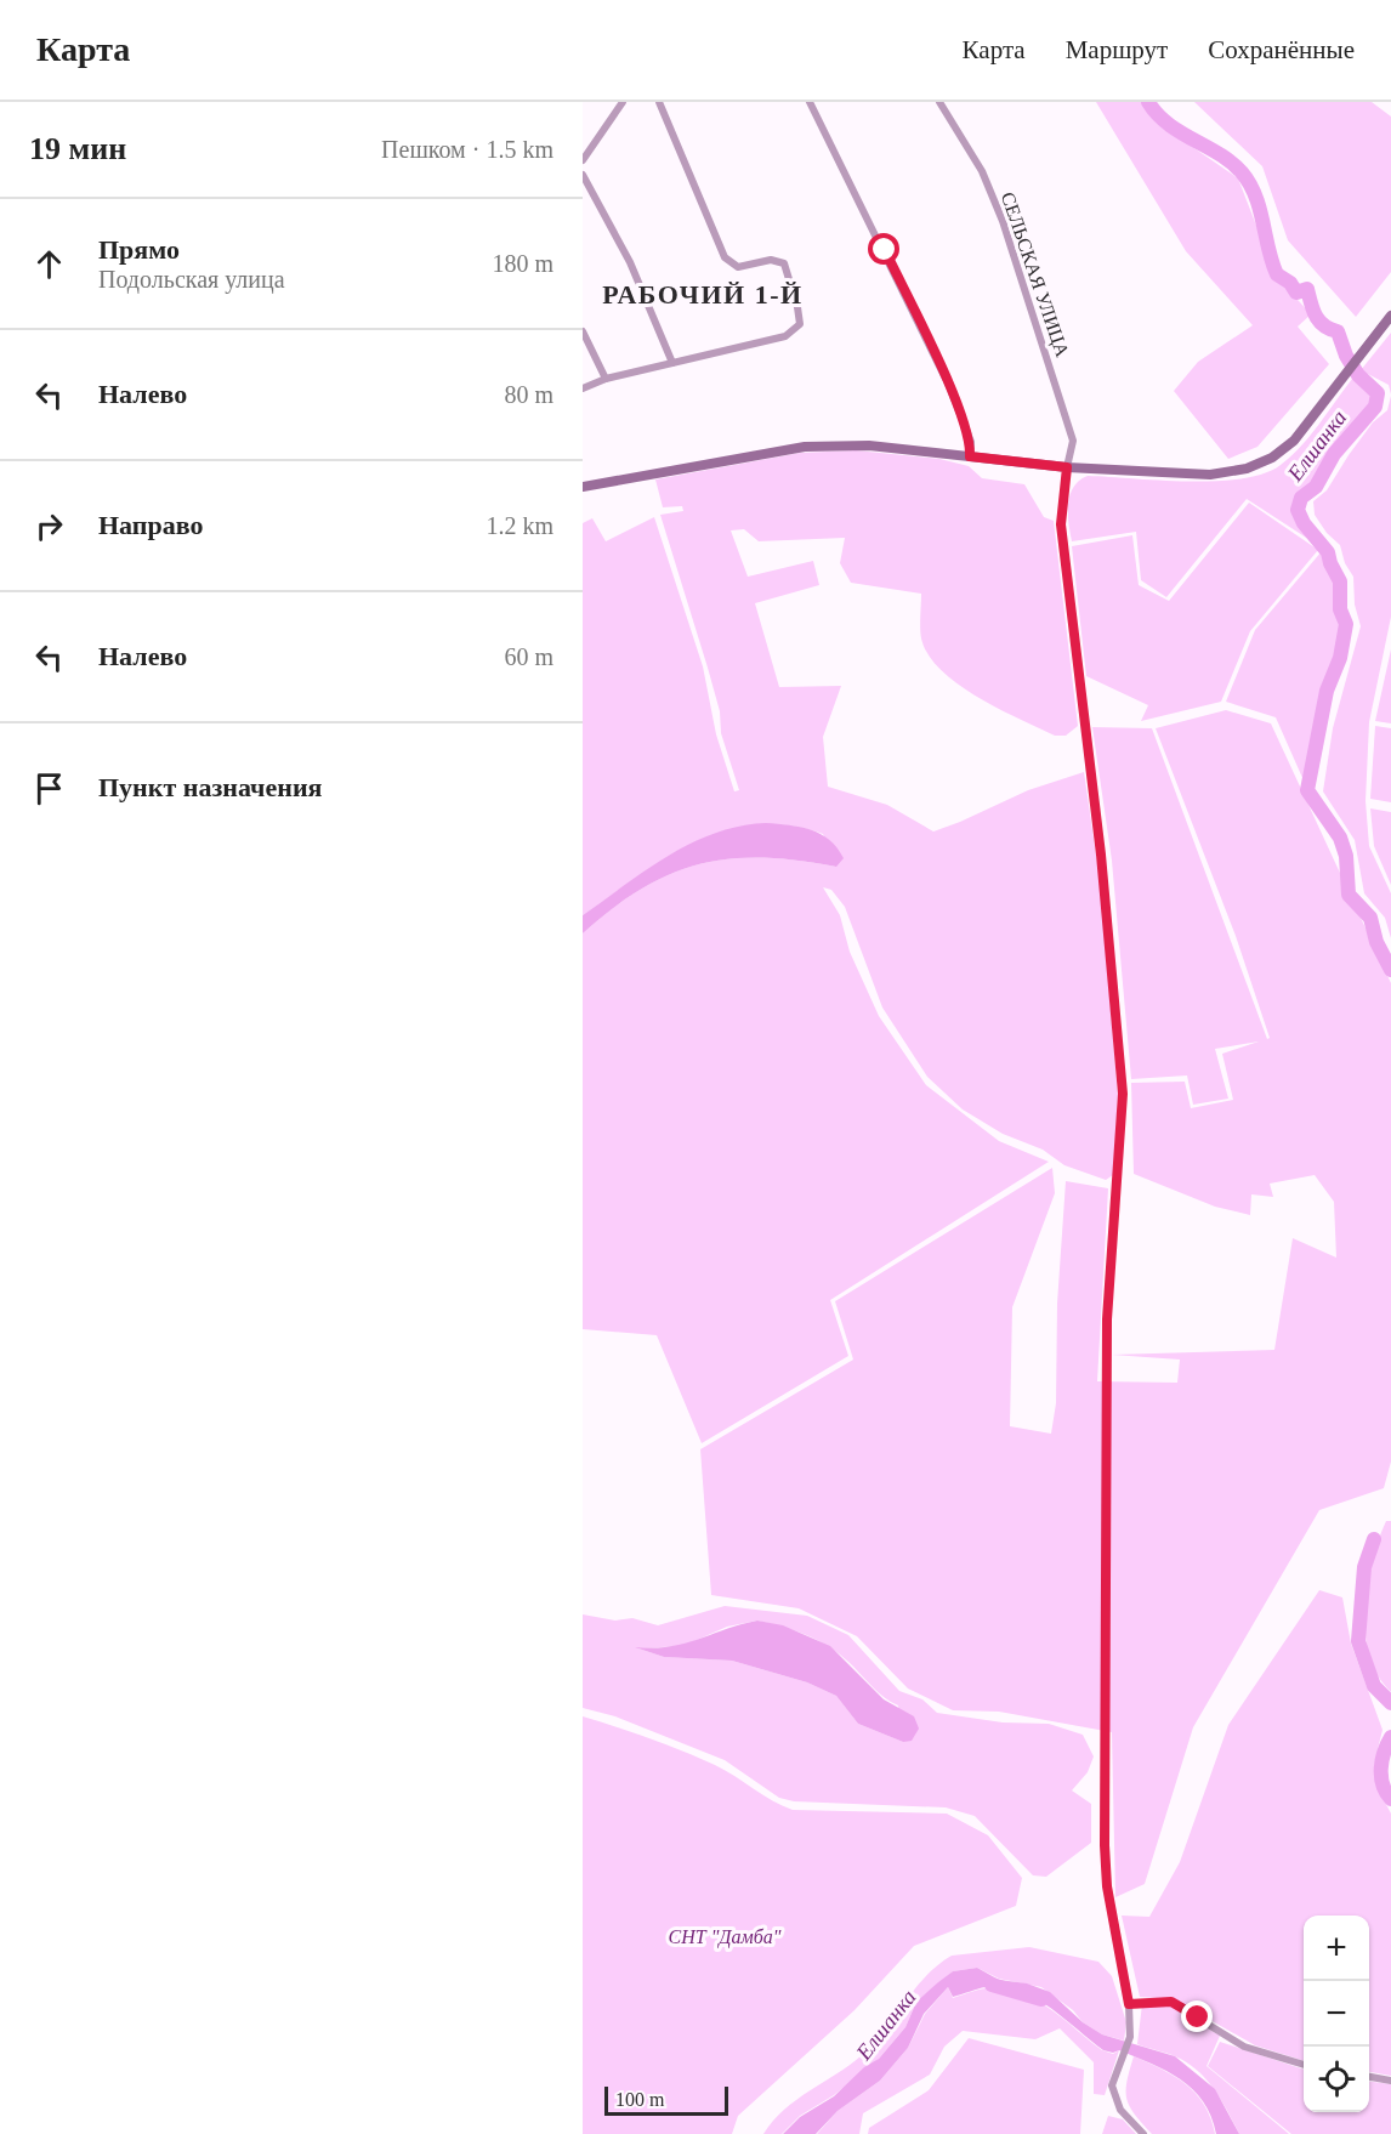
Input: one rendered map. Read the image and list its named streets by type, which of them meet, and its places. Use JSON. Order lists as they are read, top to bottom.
{
  "streets": {
    "street": ["СЕЛЬСКАЯ УЛИЦА"]
  },
  "districts": ["РАБОЧИЙ 1‑Й"],
  "water": ["Елшанка"],
  "parks": ["СНТ \"Дамба\""],
  "scale_bar": "100 m",
  "page": {
    "header": "Карта",
    "nav": ["Карта", "Маршрут", "Сохранённые"],
    "heading": ["19 мин", "Пешком · 1.5 km"],
    "list": [
      ["Прямо", "Подольская улица", "180 m"],
      ["Налево", "80 m"],
      ["Направо", "1.2 km"],
      ["Налево", "60 m"],
      "Пункт назначения"
    ],
    "map_buttons": ["+", "−"],
    "scale": "100 m"
  }
}
